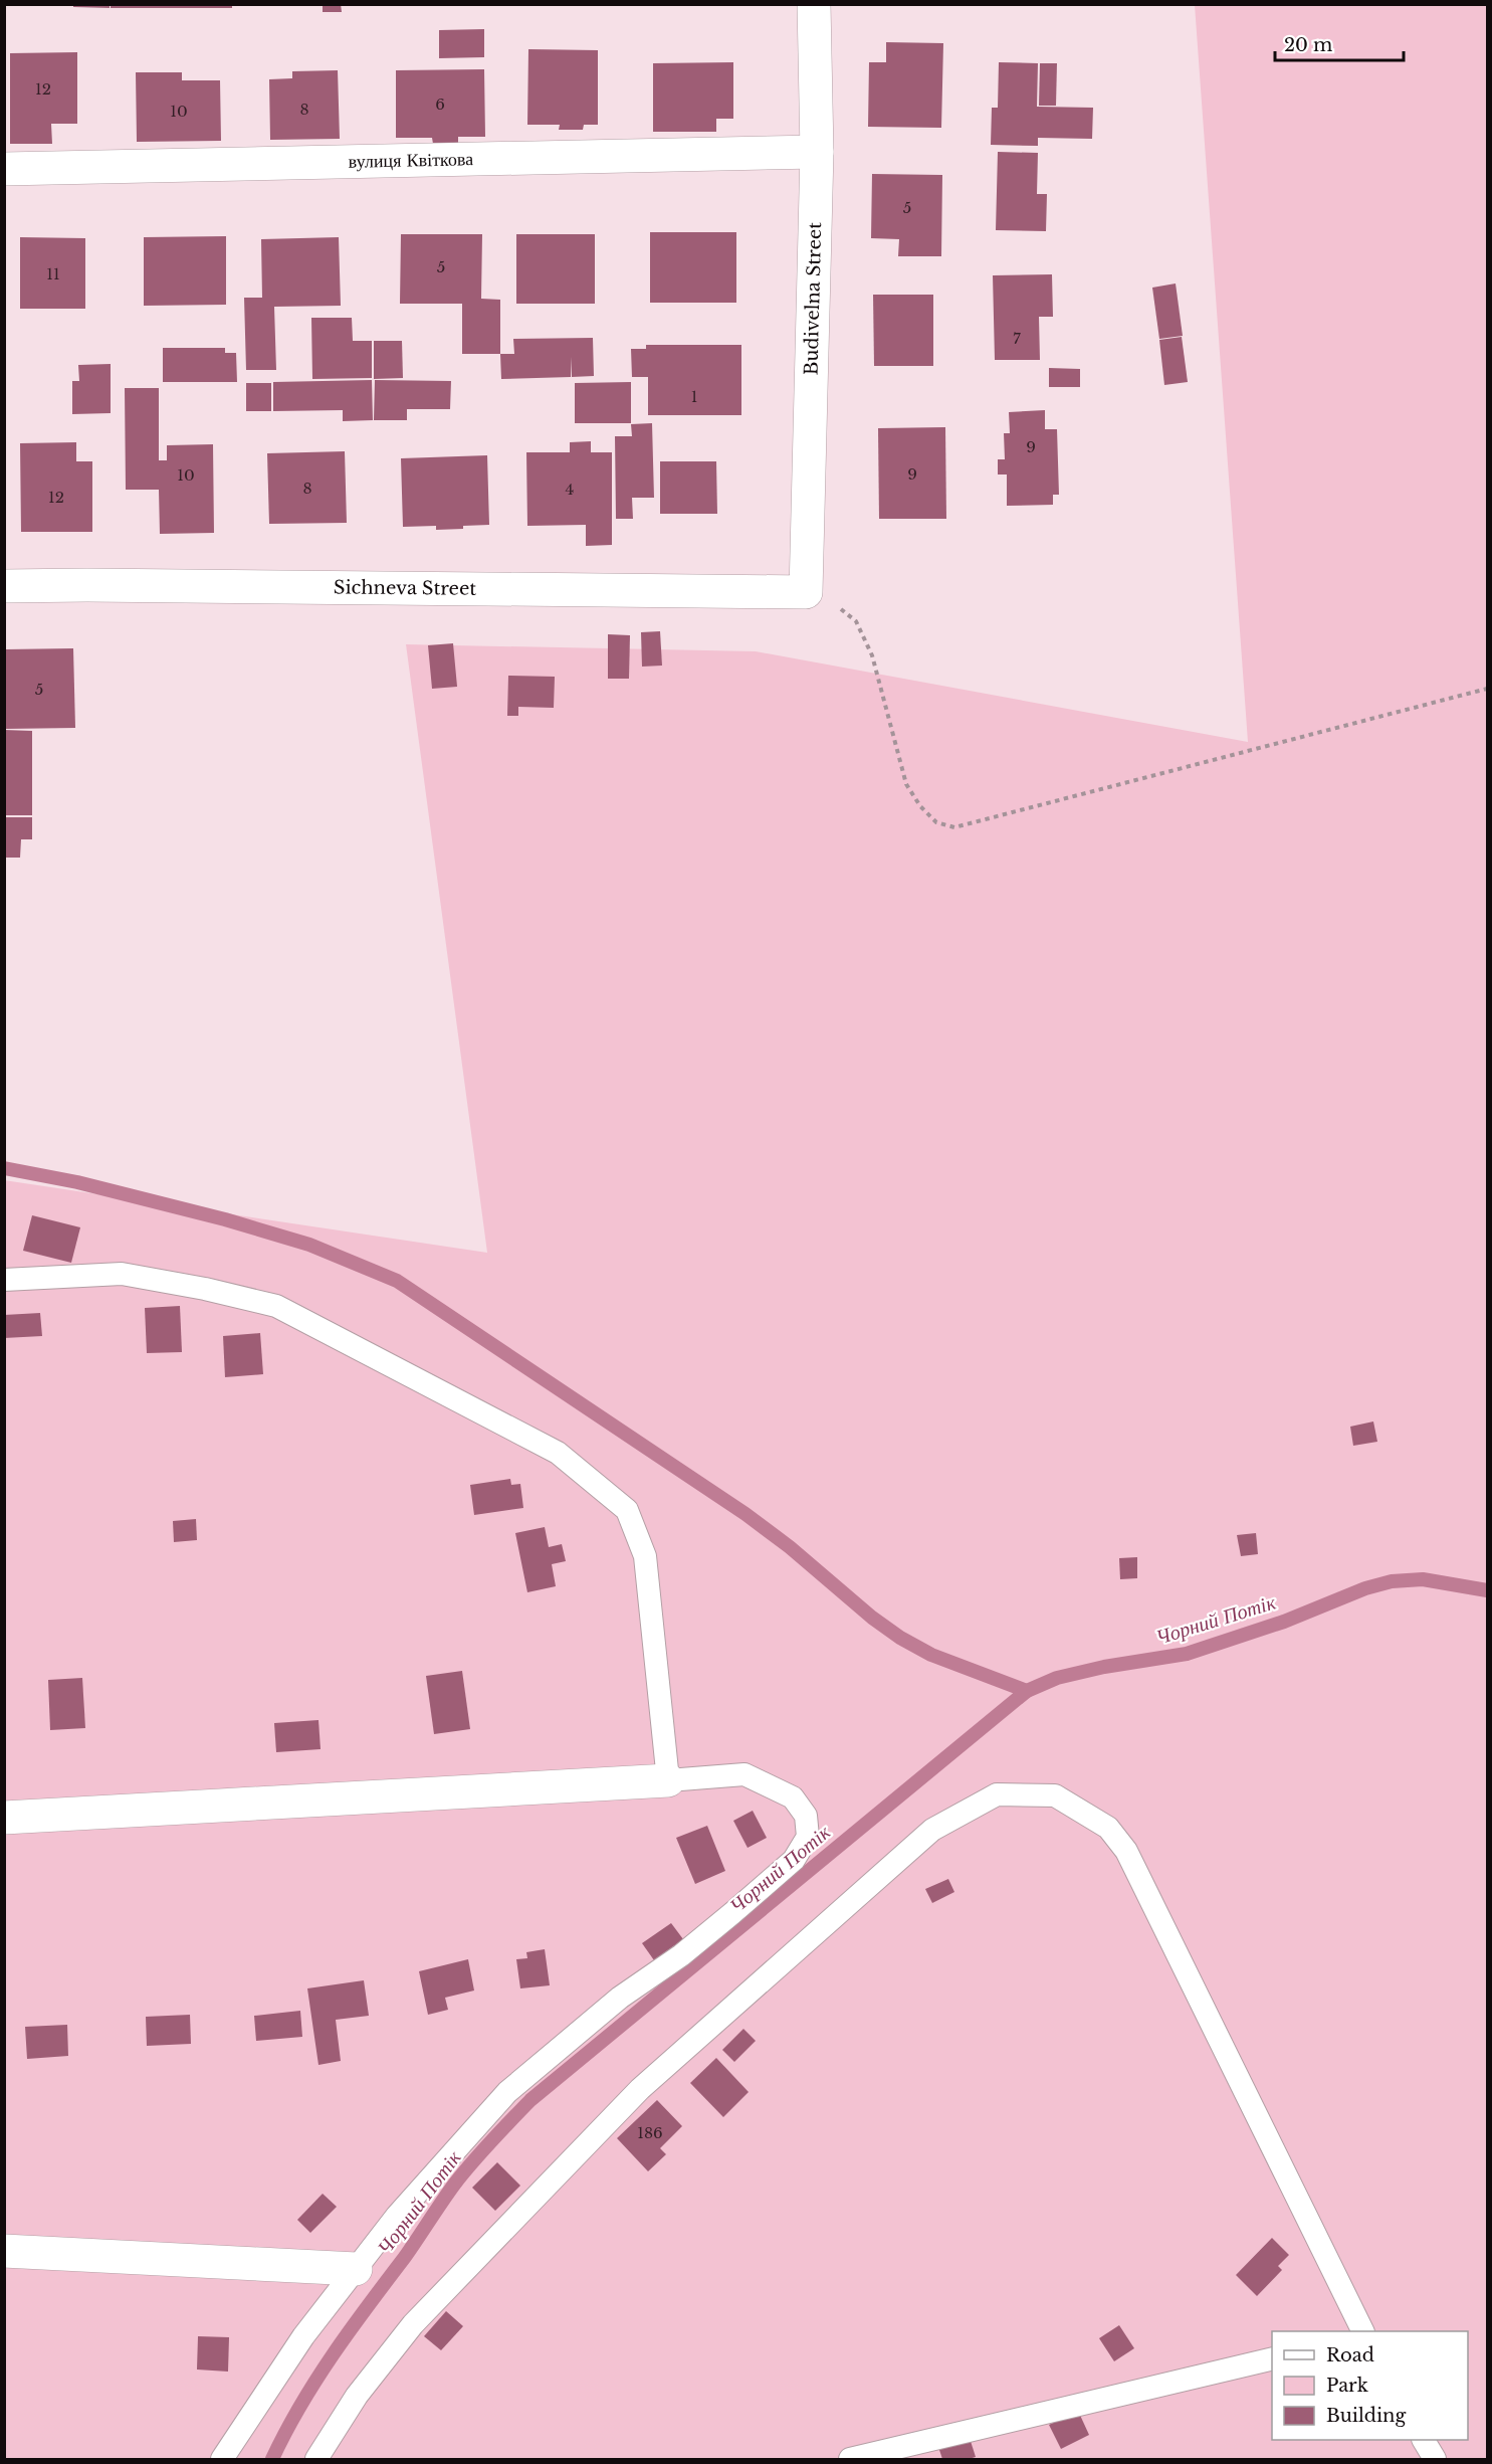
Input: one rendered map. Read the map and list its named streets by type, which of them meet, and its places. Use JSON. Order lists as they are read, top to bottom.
{
  "streets": {
    "street": ["вулиця Квіткова", "Budivelna Street", "Sichneva Street"]
  },
  "crossings": [
    ["вулиця Квіткова", "Budivelna Street"],
    ["Budivelna Street", "Sichneva Street"]
  ],
  "water": ["Чорний Потік"],
  "house_numbers": [
    "12",
    "6",
    "8",
    "10",
    "5",
    "5",
    "11",
    "7",
    "1",
    "9",
    "9",
    "10",
    "8",
    "4",
    "12",
    "5",
    "186"
  ],
  "legend": ["Road", "Park", "Building"],
  "scale_bar": "20 m"
}
